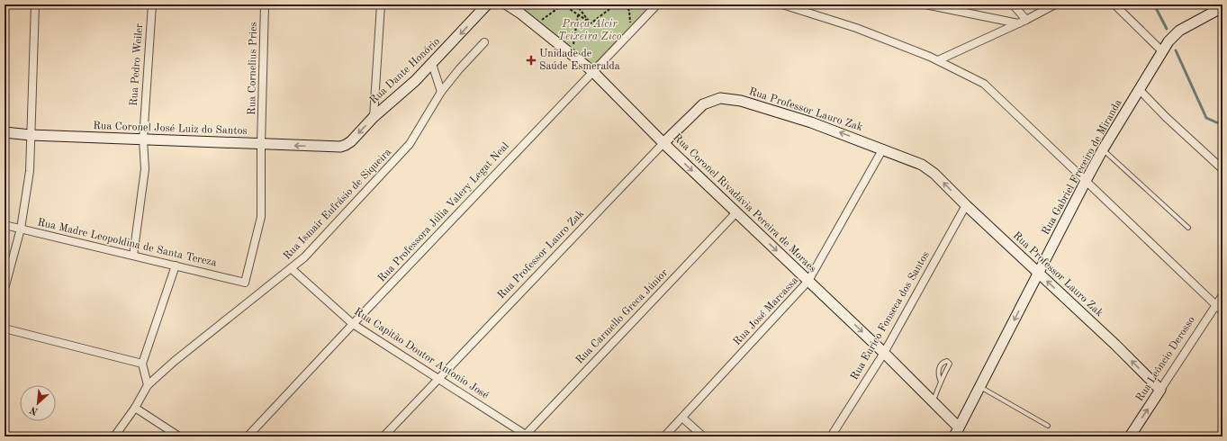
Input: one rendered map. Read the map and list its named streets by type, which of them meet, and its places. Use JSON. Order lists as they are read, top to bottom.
{
  "streets": {
    "street": [
      "Rua Pedro Weiler",
      "Rua Cornelius Pries",
      "Rua Dante Honório",
      "Rua Professor Lauro Zak",
      "Rua Coronel José Luiz do Santos",
      "Rua Gabriel Freceiro de Miranda",
      "Rua Coronel Rivadávia Pereira de Moraes",
      "Rua Ismair Eufrásio de Siqueira",
      "Rua Professora Júlia Valery Legat Neal",
      "Rua Madre Leopoldina de Santa Tereza",
      "Rua José Marcassa",
      "Rua Eurico Fonseca dos Santos",
      "Rua Carmello Greca Júnior",
      "Rua Capitão Doutor Antonio José",
      "Rua Leôncio Derosso"
    ]
  },
  "crossings": [
    ["Rua Pedro Weiler", "Rua Coronel José Luiz do Santos"],
    ["Rua Pedro Weiler", "Rua Madre Leopoldina de Santa Tereza"],
    ["Rua Cornelius Pries", "Rua Coronel José Luiz do Santos"],
    ["Rua Cornelius Pries", "Rua Madre Leopoldina de Santa Tereza"],
    ["Rua Dante Honório", "Rua Coronel José Luiz do Santos"],
    ["Rua Professor Lauro Zak", "Rua Gabriel Freceiro de Miranda"],
    ["Rua Professor Lauro Zak", "Rua Coronel Rivadávia Pereira de Moraes"],
    ["Rua Professor Lauro Zak", "Rua José Marcassa"],
    ["Rua Professor Lauro Zak", "Rua Eurico Fonseca dos Santos"],
    ["Rua Professor Lauro Zak", "Rua Capitão Doutor Antonio José"],
    ["Rua Professor Lauro Zak", "Rua Leôncio Derosso"],
    ["Rua Gabriel Freceiro de Miranda", "Rua Coronel Rivadávia Pereira de Moraes"],
    ["Rua Coronel Rivadávia Pereira de Moraes", "Rua Professora Júlia Valery Legat Neal"],
    ["Rua Coronel Rivadávia Pereira de Moraes", "Rua José Marcassa"],
    ["Rua Coronel Rivadávia Pereira de Moraes", "Rua Eurico Fonseca dos Santos"],
    ["Rua Coronel Rivadávia Pereira de Moraes", "Rua Carmello Greca Júnior"],
    ["Rua Ismair Eufrásio de Siqueira", "Rua Capitão Doutor Antonio José"],
    ["Rua Professora Júlia Valery Legat Neal", "Rua Capitão Doutor Antonio José"],
    ["Rua Carmello Greca Júnior", "Rua Capitão Doutor Antonio José"]
  ],
  "one_way": ["Rua Dante Honório", "Rua Professor Lauro Zak", "Rua Coronel Rivadávia Pereira de Moraes"],
  "parks": ["Praça Alcir Teixeira Zico"],
  "places": {
    "health": ["Unidade de Saúde Esmeralda"]
  },
  "north": "bottom left"
}
